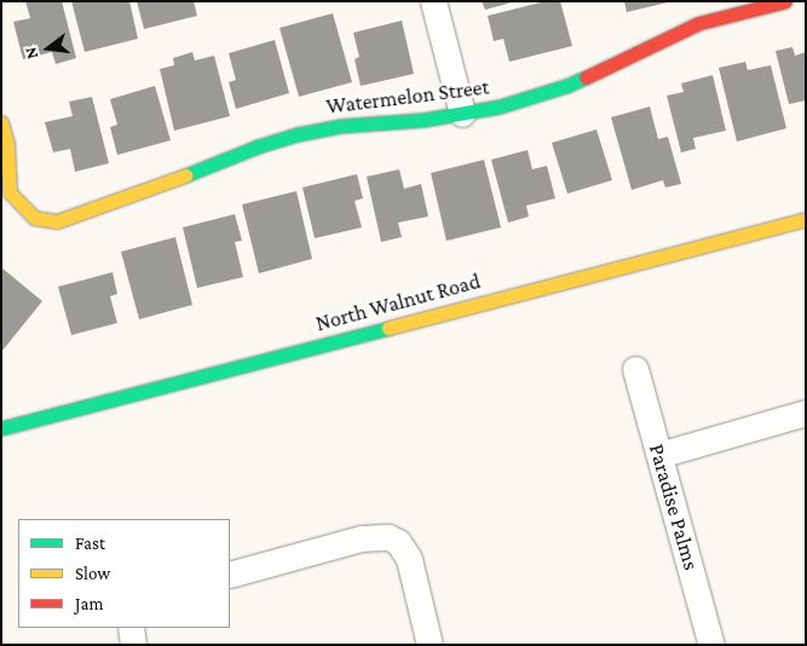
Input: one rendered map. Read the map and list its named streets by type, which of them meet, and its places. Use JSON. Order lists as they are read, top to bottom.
{
  "streets": {
    "street": ["Watermelon Street", "North Walnut Road", "Paradise Palms"]
  },
  "legend": ["Fast", "Slow", "Jam"],
  "north": "left"
}
